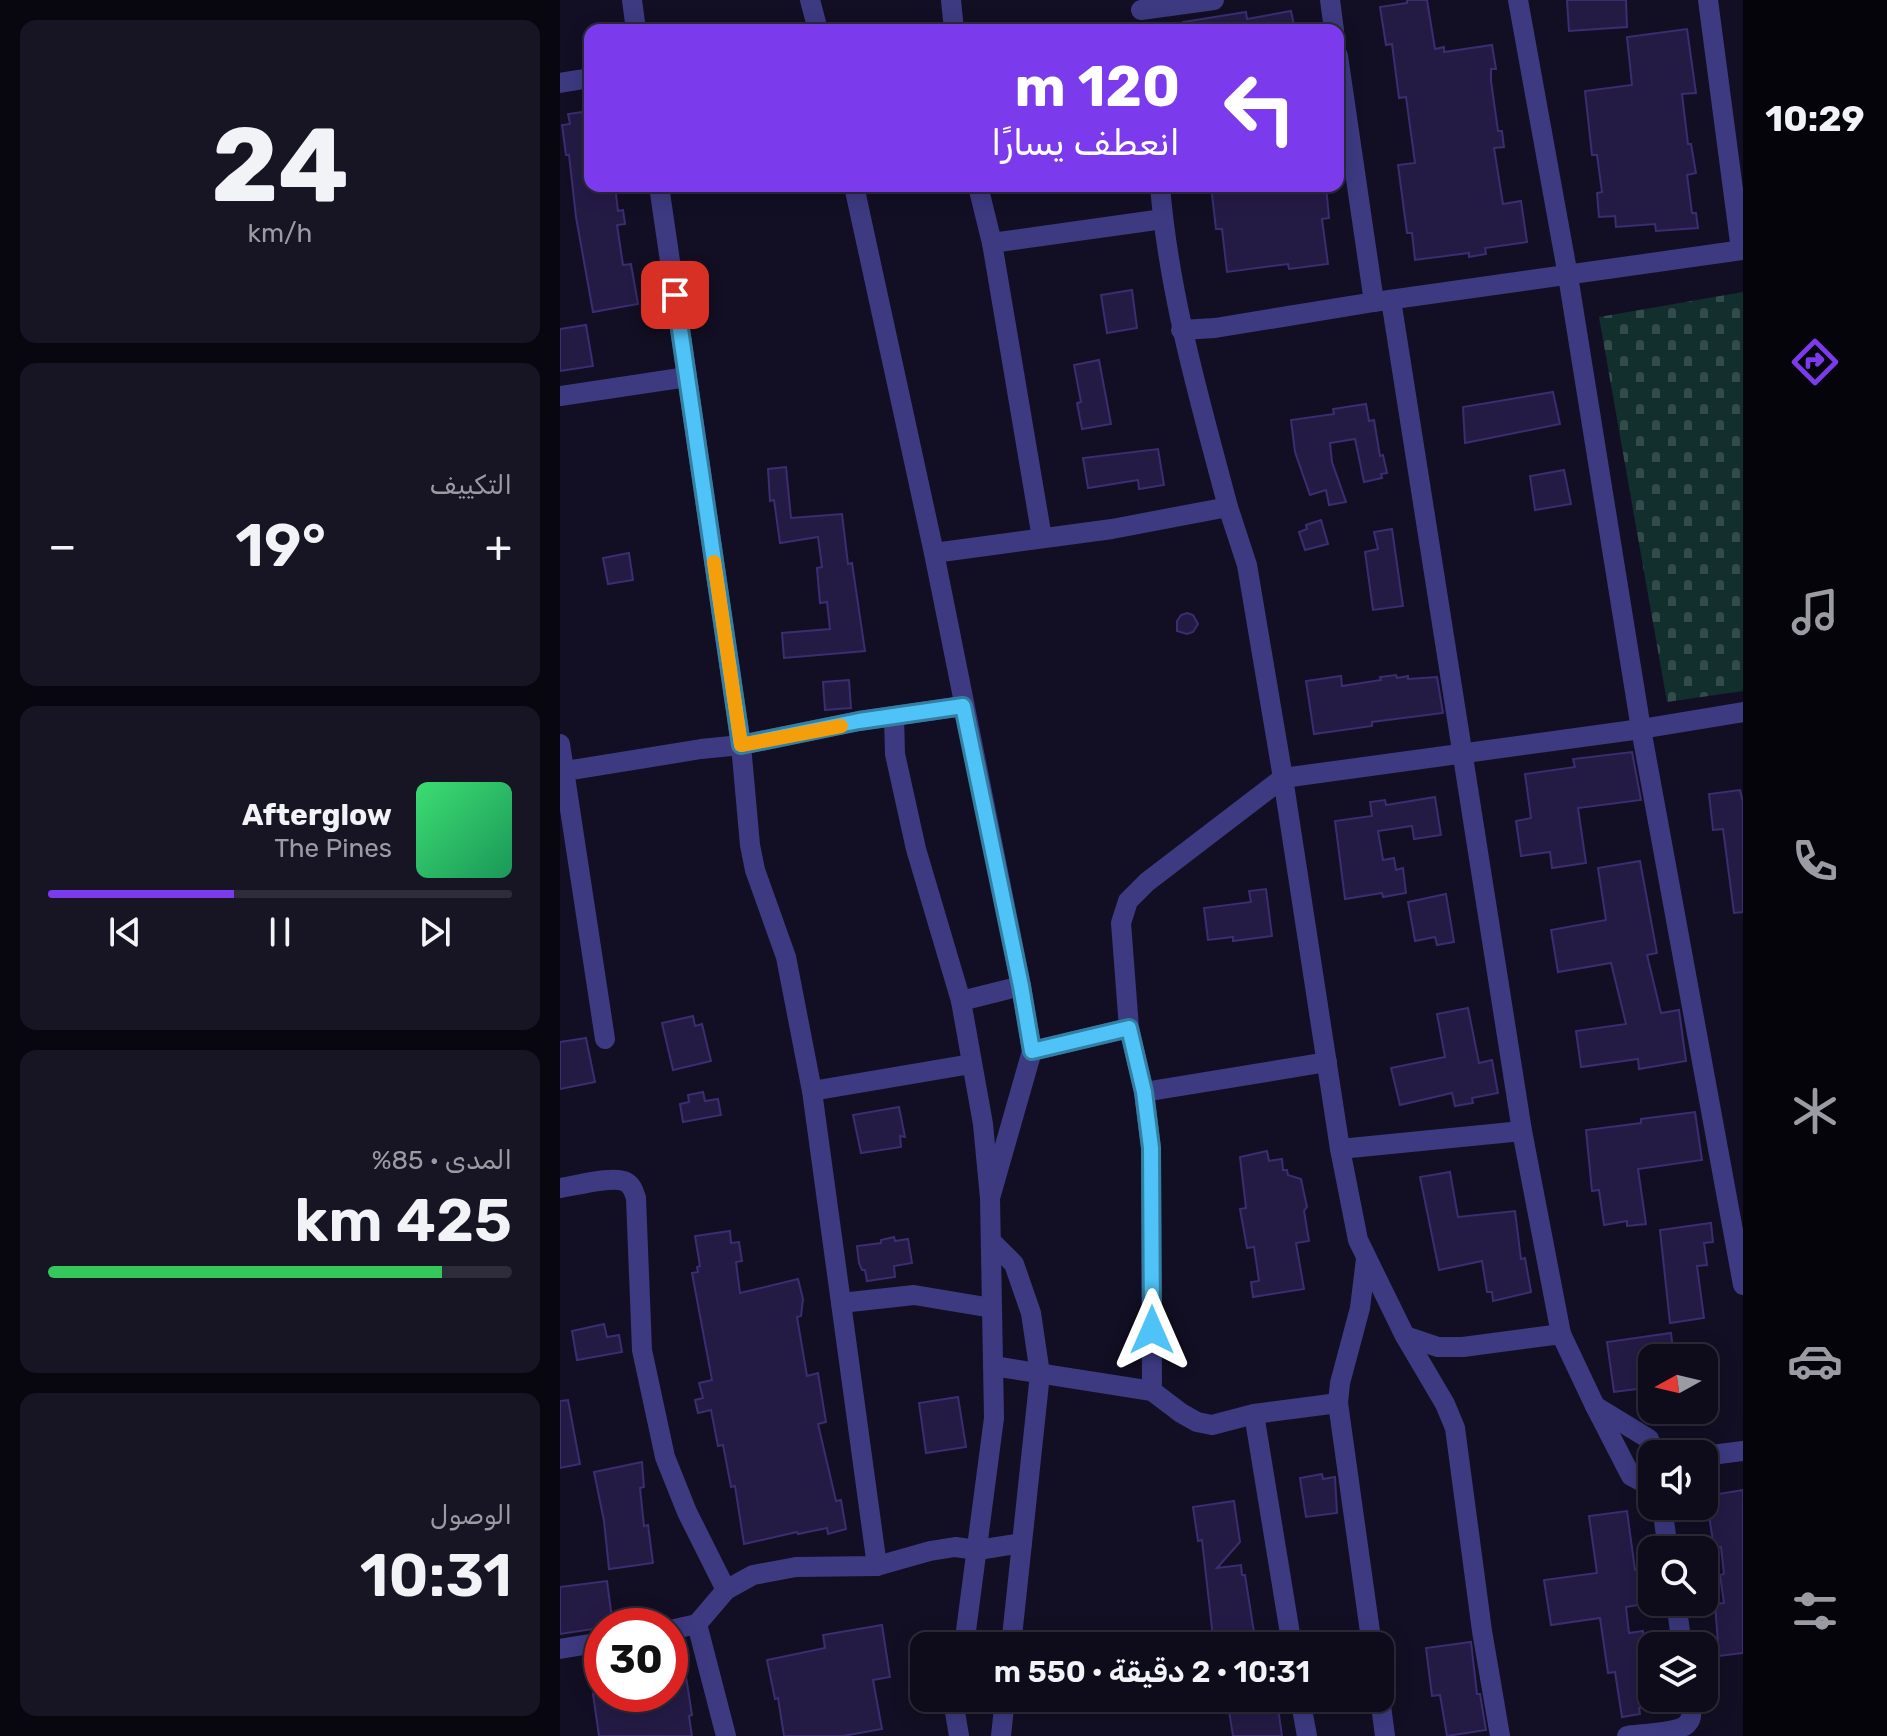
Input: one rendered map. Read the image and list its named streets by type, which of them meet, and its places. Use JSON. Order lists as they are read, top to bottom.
{
  "north": "left",
  "page": {
    "tabs": "10:29",
    "tile": [
      ["24", "km/h"],
      "التكييف",
      ["المدى · 85%", "425 km"],
      ["الوصول", "10:31"]
    ],
    "turn": ["120 m", "انعطف يسارًا"],
    "heat": ["−", "19°", "+"],
    "song": ["Afterglow", "The Pines"],
    "limit": "30",
    "trip": "10:31 · 2 دقيقة · 550 m"
  }
}
